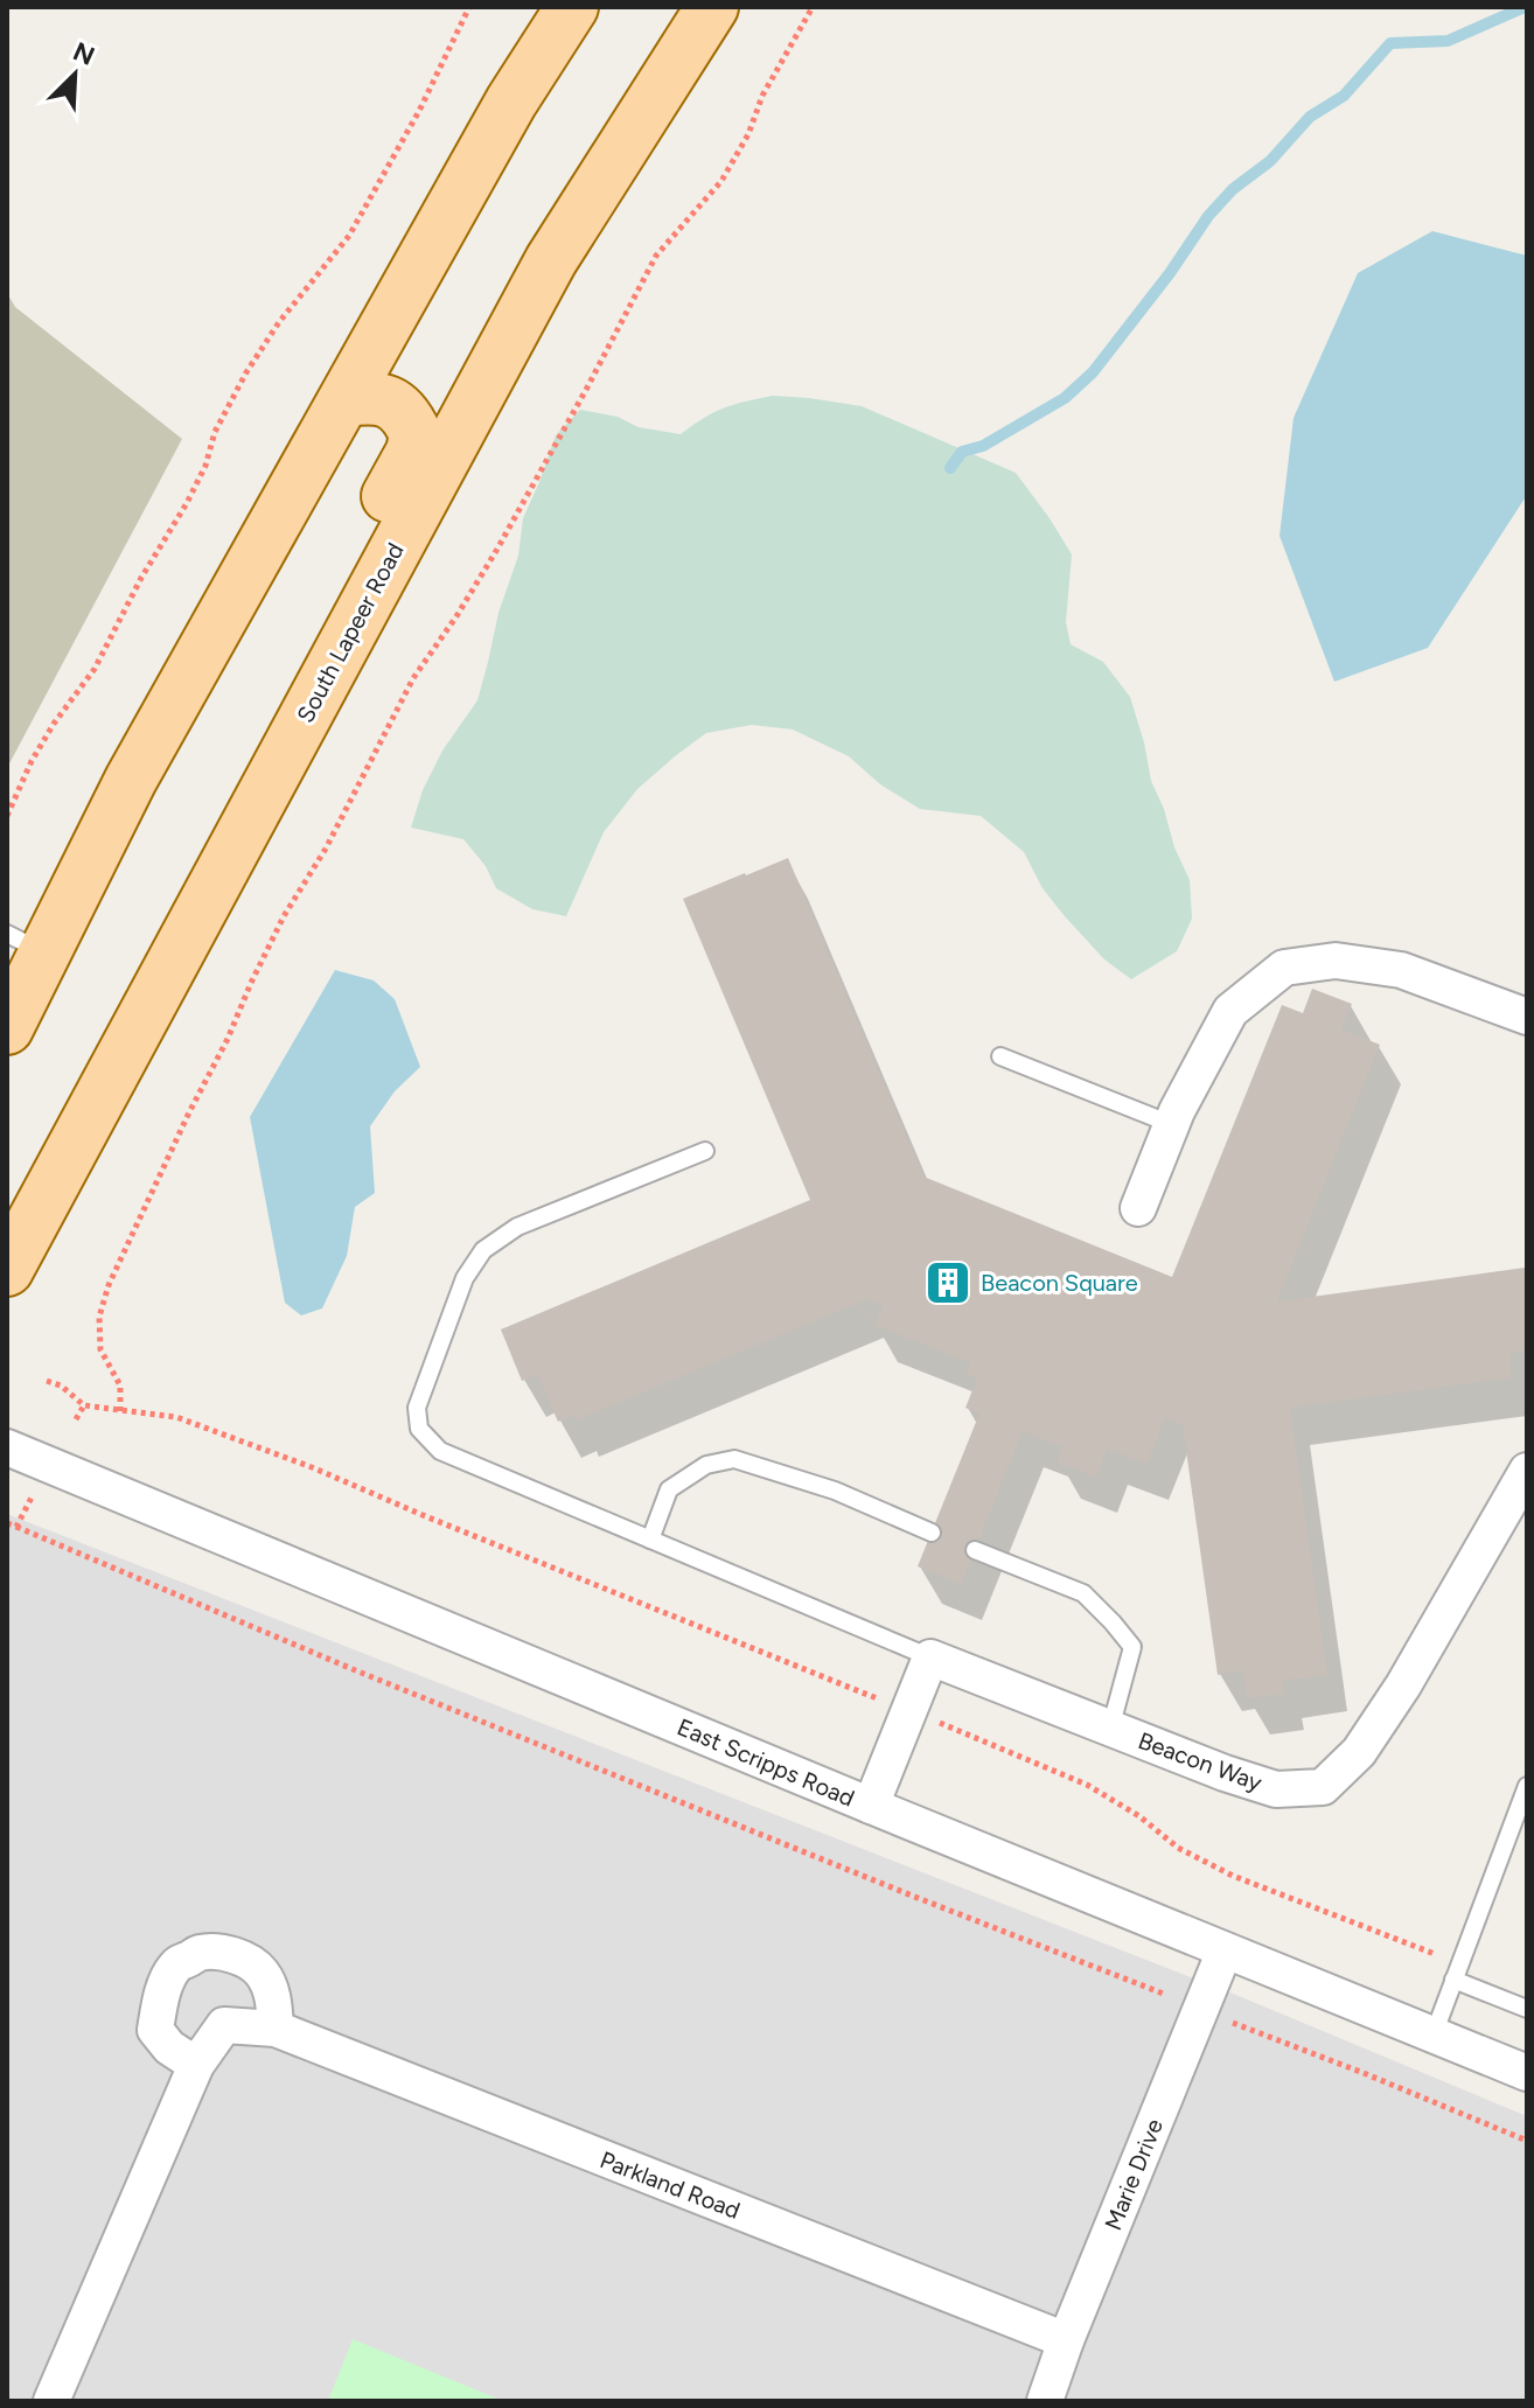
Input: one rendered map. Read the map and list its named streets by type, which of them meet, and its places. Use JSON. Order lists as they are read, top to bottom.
{
  "streets": {
    "main road": ["South Lapeer Road"],
    "street": [
      "Beacon Way",
      "East Scripps Road",
      "Marie Drive",
      "Parkland Road"
    ]
  },
  "crossings": [
    ["East Scripps Road", "Marie Drive"],
    ["Marie Drive", "Parkland Road"]
  ],
  "places": {
    "building": ["Beacon Square"]
  },
  "north": "top right"
}
